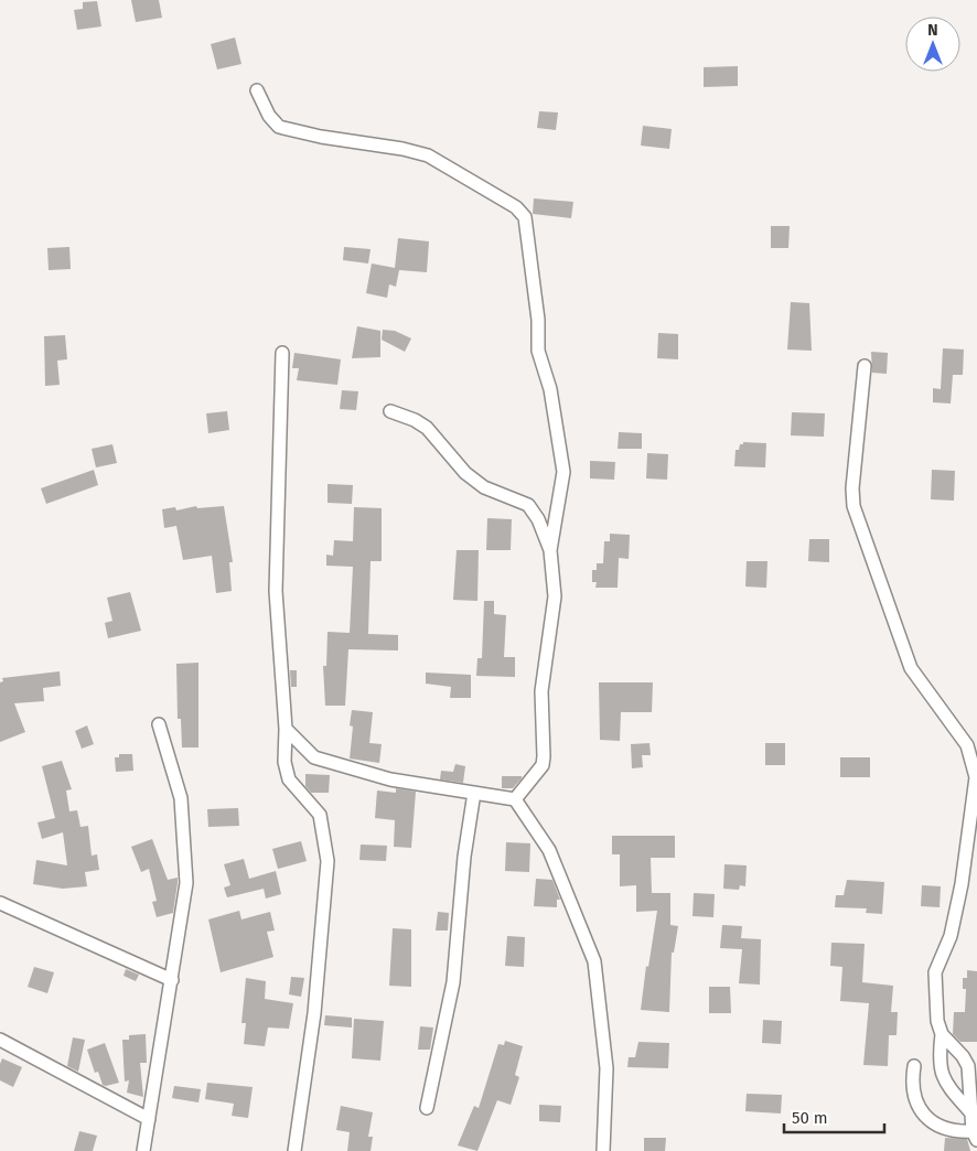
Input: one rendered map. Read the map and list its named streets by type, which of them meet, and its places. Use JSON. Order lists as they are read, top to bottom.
{
  "scale_bar": "50 m",
  "north": "top"
}
